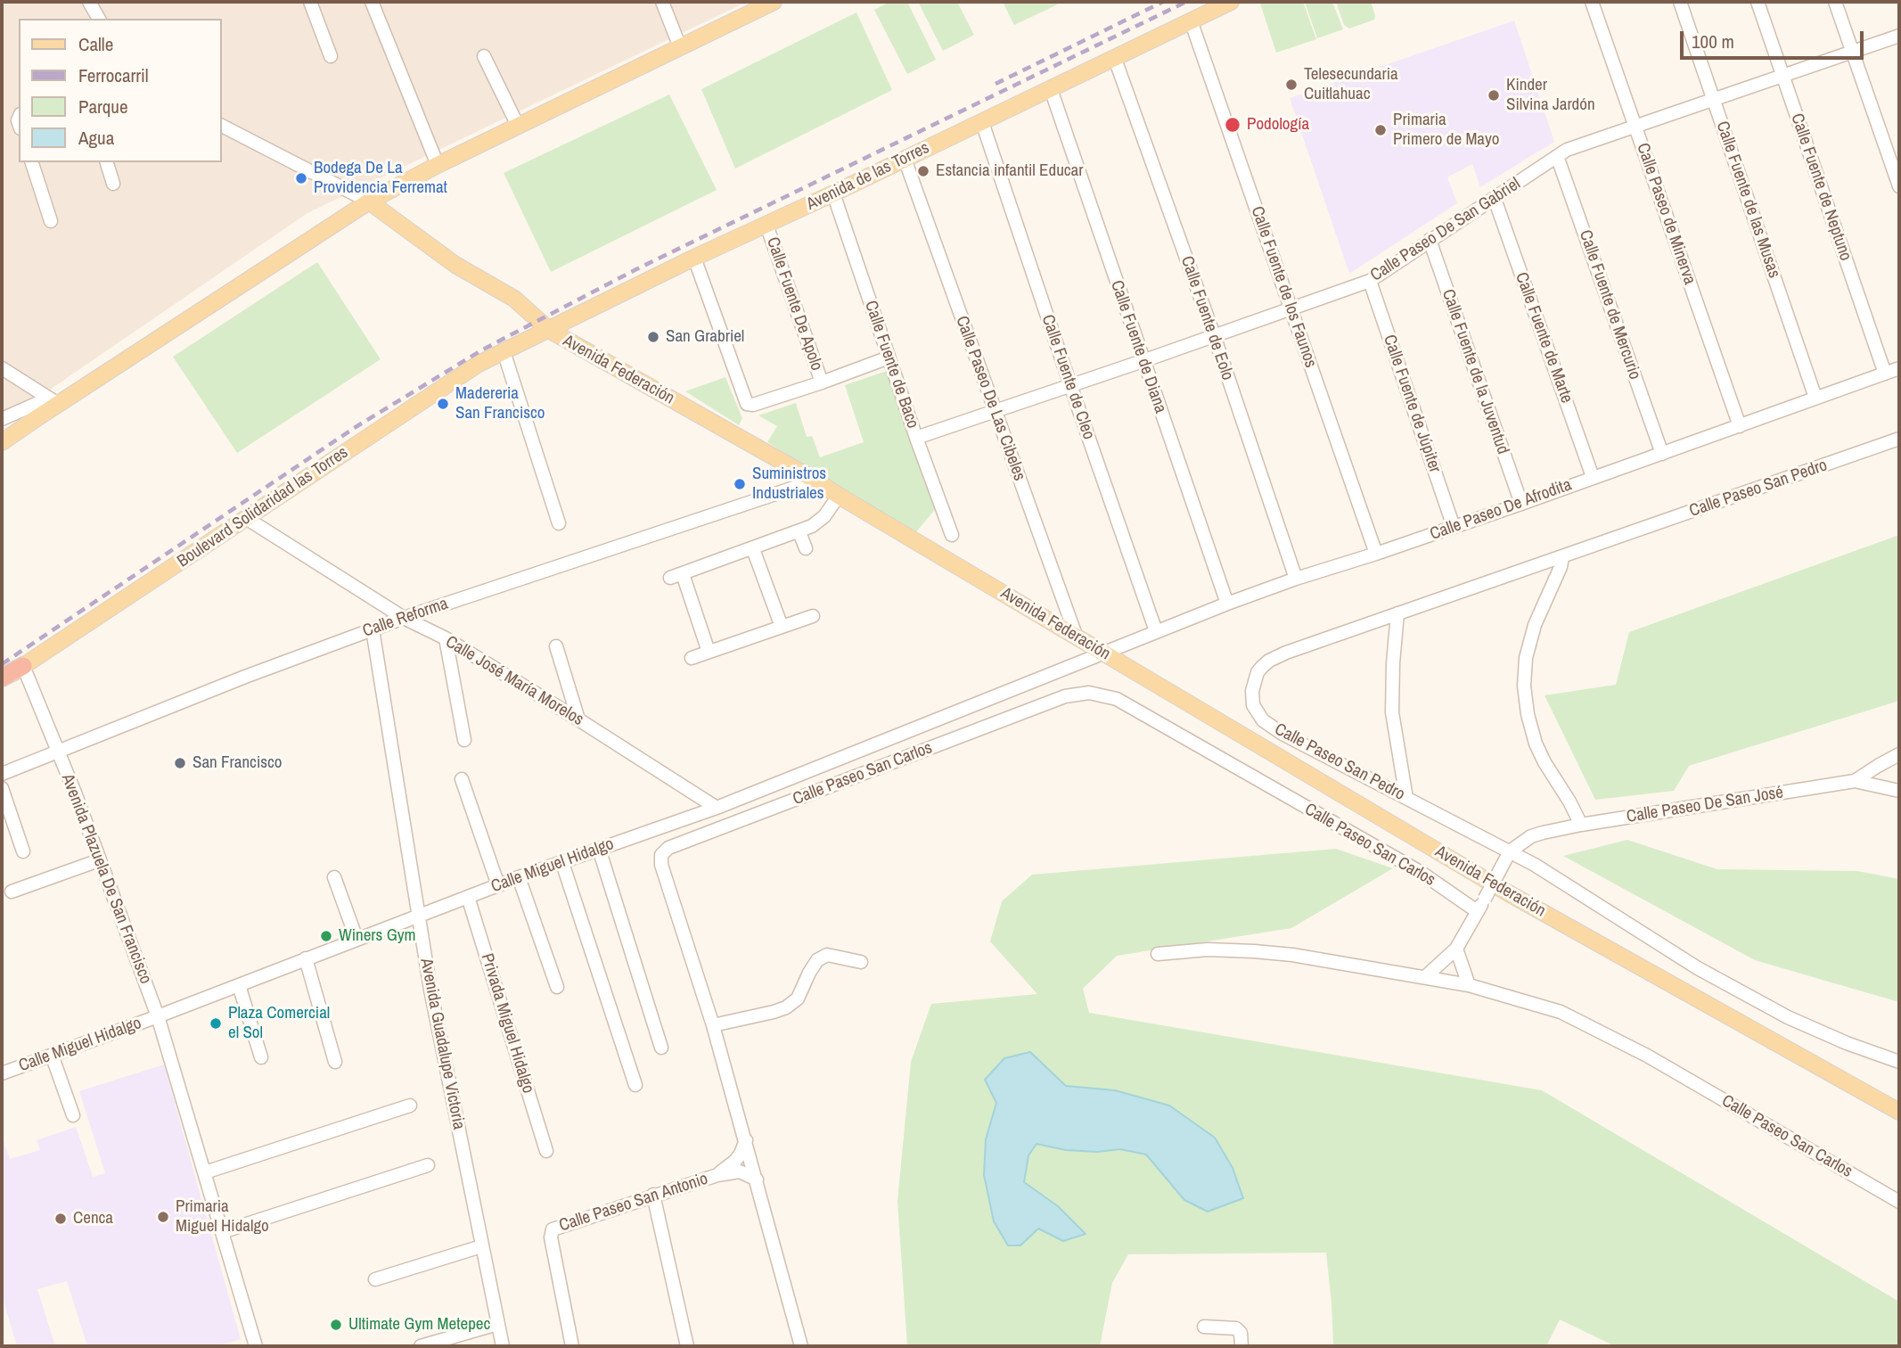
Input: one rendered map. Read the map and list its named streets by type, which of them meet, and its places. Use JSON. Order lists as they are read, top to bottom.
{
  "streets": {
    "highway": ["Boulevard Solidaridad las Torres"],
    "main road": ["Avenida de las Torres", "Avenida Federación"],
    "street": [
      "Calle Fuente de Neptuno",
      "Calle Fuente de las Musas",
      "Calle Paseo de Minerva",
      "Calle Paseo De San Gabriel",
      "Calle Fuente de los Faunos",
      "Calle Fuente De Apolo",
      "Calle Fuente de Mercurio",
      "Calle Fuente de Eolo",
      "Calle Fuente de Marte",
      "Calle Fuente de Diana",
      "Calle Fuente de Baco",
      "Calle Fuente de la Juventud",
      "Calle Fuente de Cleo",
      "Calle Paseo De Las Cibeles",
      "Calle Fuente de Júpiter",
      "Calle Paseo San Pedro",
      "Calle Paseo De Afrodita",
      "Calle Reforma",
      "Calle José María Morelos",
      "Calle Paseo San Carlos",
      "Calle Paseo De San José",
      "Calle Miguel Hidalgo",
      "Avenida Plazuela De San Francisco",
      "Privada Miguel Hidalgo",
      "Avenida Guadalupe Victoria",
      "Calle Paseo San Antonio"
    ]
  },
  "crossings": [
    ["Avenida de las Torres", "Calle Fuente de los Faunos"],
    ["Avenida de las Torres", "Calle Fuente De Apolo"],
    ["Avenida de las Torres", "Calle Fuente de Eolo"],
    ["Avenida de las Torres", "Calle Fuente de Diana"],
    ["Avenida de las Torres", "Calle Fuente de Baco"],
    ["Avenida de las Torres", "Avenida Federación"],
    ["Avenida de las Torres", "Calle Fuente de Cleo"],
    ["Avenida de las Torres", "Calle Paseo De Las Cibeles"],
    ["Avenida de las Torres", "Boulevard Solidaridad las Torres"],
    ["Calle Fuente de Neptuno", "Calle Paseo De San Gabriel"],
    ["Calle Fuente de Neptuno", "Calle Paseo De Afrodita"],
    ["Calle Fuente de las Musas", "Calle Paseo De San Gabriel"],
    ["Calle Fuente de las Musas", "Calle Paseo De Afrodita"],
    ["Calle Paseo de Minerva", "Calle Paseo De San Gabriel"],
    ["Calle Paseo de Minerva", "Calle Paseo De Afrodita"],
    ["Calle Paseo De San Gabriel", "Calle Fuente de los Faunos"],
    ["Calle Paseo De San Gabriel", "Calle Fuente de Mercurio"],
    ["Calle Paseo De San Gabriel", "Calle Fuente de Eolo"],
    ["Calle Paseo De San Gabriel", "Calle Fuente de Marte"],
    ["Calle Paseo De San Gabriel", "Calle Fuente de Diana"],
    ["Calle Paseo De San Gabriel", "Calle Fuente de Baco"],
    ["Calle Paseo De San Gabriel", "Calle Fuente de la Juventud"],
    ["Calle Paseo De San Gabriel", "Calle Fuente de Cleo"],
    ["Calle Paseo De San Gabriel", "Calle Paseo De Las Cibeles"],
    ["Calle Paseo De San Gabriel", "Calle Fuente de Júpiter"],
    ["Calle Fuente de los Faunos", "Calle Paseo De Afrodita"],
    ["Calle Fuente de Mercurio", "Calle Paseo De Afrodita"],
    ["Calle Fuente de Eolo", "Calle Paseo De Afrodita"],
    ["Calle Fuente de Marte", "Calle Paseo De Afrodita"],
    ["Calle Fuente de Diana", "Calle Paseo De Afrodita"],
    ["Avenida Federación", "Calle Paseo De Las Cibeles"],
    ["Avenida Federación", "Calle Paseo De Afrodita"],
    ["Avenida Federación", "Calle Reforma"],
    ["Avenida Federación", "Calle Miguel Hidalgo"],
    ["Calle Fuente de la Juventud", "Calle Paseo De Afrodita"],
    ["Calle Fuente de Cleo", "Calle Paseo De Afrodita"],
    ["Calle Fuente de Júpiter", "Calle Paseo De Afrodita"],
    ["Calle Paseo San Pedro", "Calle Paseo De San José"],
    ["Boulevard Solidaridad las Torres", "Calle José María Morelos"],
    ["Boulevard Solidaridad las Torres", "Avenida Plazuela De San Francisco"],
    ["Calle Paseo De Afrodita", "Calle Miguel Hidalgo"],
    ["Calle Reforma", "Calle José María Morelos"],
    ["Calle Reforma", "Avenida Plazuela De San Francisco"],
    ["Calle Reforma", "Avenida Guadalupe Victoria"],
    ["Calle José María Morelos", "Calle Miguel Hidalgo"],
    ["Calle Paseo San Carlos", "Calle Paseo San Antonio"],
    ["Calle Miguel Hidalgo", "Avenida Plazuela De San Francisco"],
    ["Calle Miguel Hidalgo", "Privada Miguel Hidalgo"],
    ["Calle Miguel Hidalgo", "Avenida Guadalupe Victoria"]
  ],
  "places": [
    "Telesecundaria Cuitlahuac",
    "Kinder Silvina Jardón",
    "Podología",
    "Primaria Primero de Mayo",
    "Estancia infantil Educar",
    "Bodega De La Providencia Ferremat",
    "San Grabriel",
    "Madereria San Francisco",
    "Suministros Industriales",
    "San Francisco",
    "Winers Gym",
    "Plaza Comercial el Sol",
    "Primaria Miguel Hidalgo",
    "Cenca",
    "Ultimate Gym Metepec"
  ],
  "legend": [
    "Calle",
    "Ferrocarril",
    "Parque",
    "Agua"
  ],
  "scale_bar": "100 m"
}
